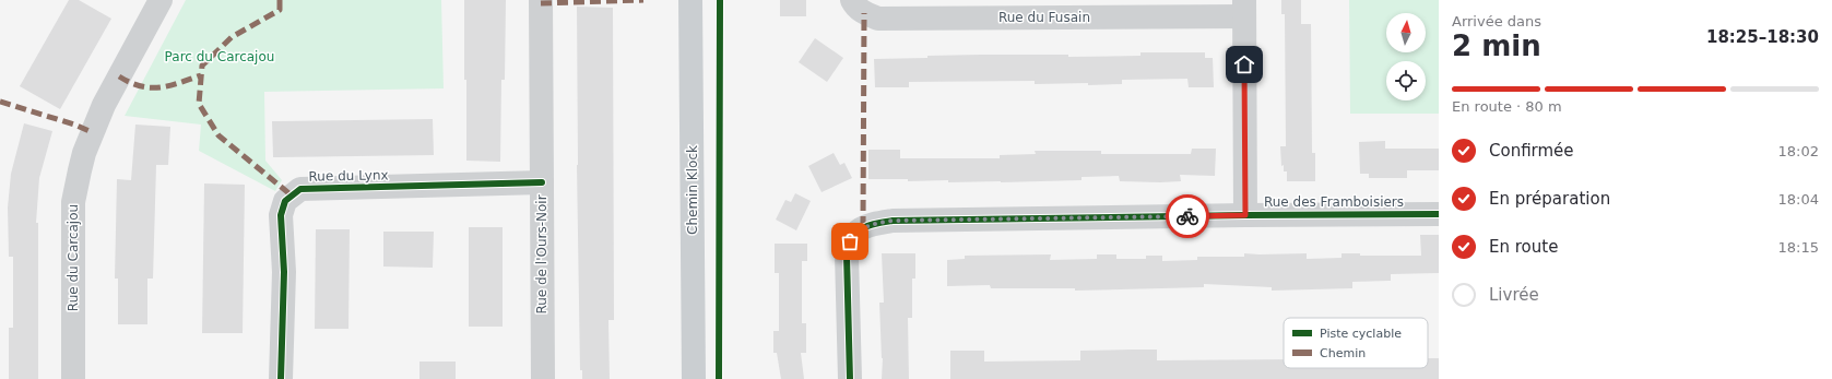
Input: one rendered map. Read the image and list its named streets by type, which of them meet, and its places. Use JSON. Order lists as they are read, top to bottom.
{
  "streets": {
    "main road": ["Chemin Klock"],
    "street": [
      "Rue du Fusain",
      "Rue du Lynx",
      "Rue des Framboisiers",
      "Rue de l'Ours-Noir",
      "Rue du Carcajou"
    ]
  },
  "crossings": [
    ["Rue du Lynx", "Rue de l'Ours-Noir"]
  ],
  "parks": ["Parc du Carcajou"],
  "legend": ["Piste cyclable", "Chemin"],
  "north": "top",
  "page": {
    "heading": ["2 min", "Arrivée dans", "18:25–18:30"],
    "bar": "En route · 80 m",
    "list": [
      ["Confirmée", "18:02"],
      ["En préparation", "18:04"],
      ["En route", "18:15"],
      "Livrée"
    ]
  }
}
